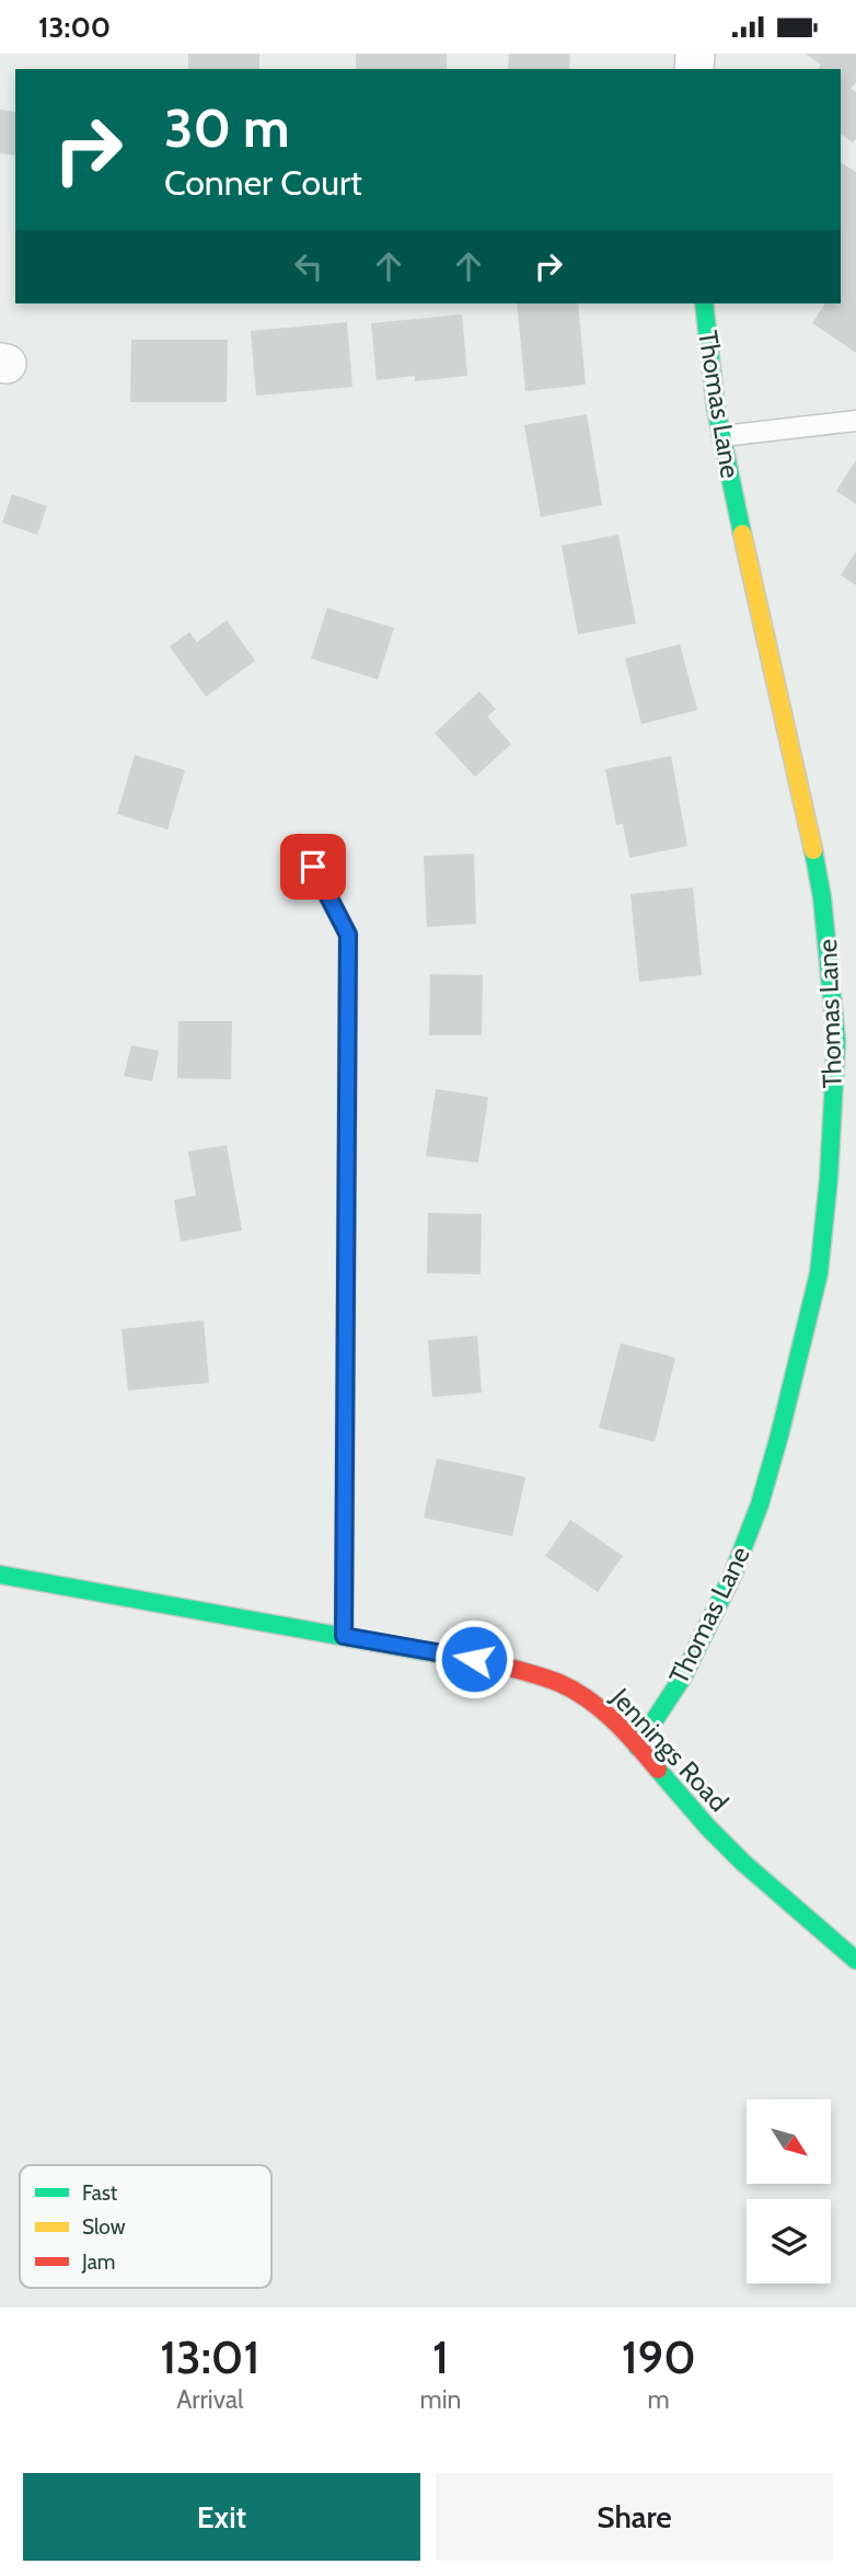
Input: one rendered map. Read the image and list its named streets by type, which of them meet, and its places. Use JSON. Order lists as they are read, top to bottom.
{
  "streets": {
    "street": ["Thomas Lane", "Jennings Road"]
  },
  "crossings": [
    ["Thomas Lane", "Jennings Road"]
  ],
  "legend": ["Fast", "Slow", "Jam"],
  "north": "bottom right",
  "page": {
    "status": "13:00",
    "turn": ["30 m", "Conner Court"],
    "eta": [
      "13:01",
      "Arrival",
      "1",
      "min",
      "190",
      "m"
    ],
    "buttons": ["Exit", "Share"]
  }
}
